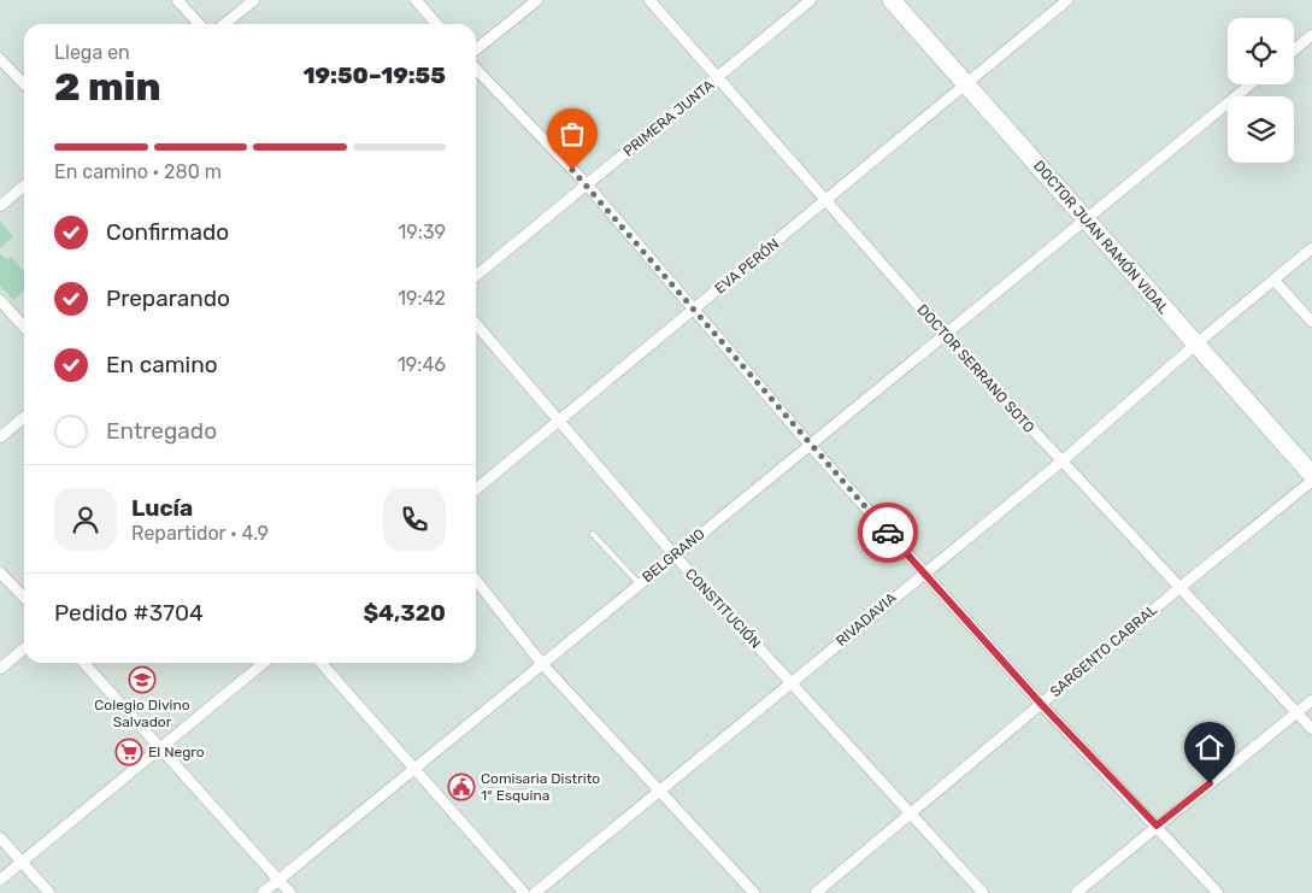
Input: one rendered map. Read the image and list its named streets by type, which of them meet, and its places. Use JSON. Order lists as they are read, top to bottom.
{
  "streets": {
    "highway": ["DOCTOR JUAN RAMÓN VIDAL"],
    "street": [
      "PRIMERA JUNTA",
      "EVA PERÓN",
      "DOCTOR SERRANO SOTO",
      "BELGRANO",
      "CONSTITUCIÓN",
      "RIVADAVIA",
      "SARGENTO CABRAL"
    ]
  },
  "crossings": [
    ["PRIMERA JUNTA", "DOCTOR SERRANO SOTO"],
    ["DOCTOR JUAN RAMÓN VIDAL", "EVA PERÓN"],
    ["DOCTOR JUAN RAMÓN VIDAL", "BELGRANO"],
    ["DOCTOR JUAN RAMÓN VIDAL", "RIVADAVIA"],
    ["EVA PERÓN", "DOCTOR SERRANO SOTO"],
    ["EVA PERÓN", "CONSTITUCIÓN"],
    ["DOCTOR SERRANO SOTO", "BELGRANO"],
    ["DOCTOR SERRANO SOTO", "RIVADAVIA"],
    ["DOCTOR SERRANO SOTO", "SARGENTO CABRAL"],
    ["BELGRANO", "CONSTITUCIÓN"],
    ["CONSTITUCIÓN", "RIVADAVIA"],
    ["CONSTITUCIÓN", "SARGENTO CABRAL"]
  ],
  "places": {
    "school or university": ["Colegio Divino Salvador"],
    "supermarket": ["El Negro"],
    "public building": ["Comisaria Distrito 1° Esquina"]
  },
  "page": {
    "heading": ["2 min", "Llega en", "19:50–19:55"],
    "panel": [
      "Lucía",
      "Repartidor · 4.9",
      "Pedido #3704",
      "$4,320"
    ],
    "bar": "En camino · 280 m",
    "list": [
      ["Confirmado", "19:39"],
      ["Preparando", "19:42"],
      ["En camino", "19:46"],
      "Entregado"
    ]
  }
}
